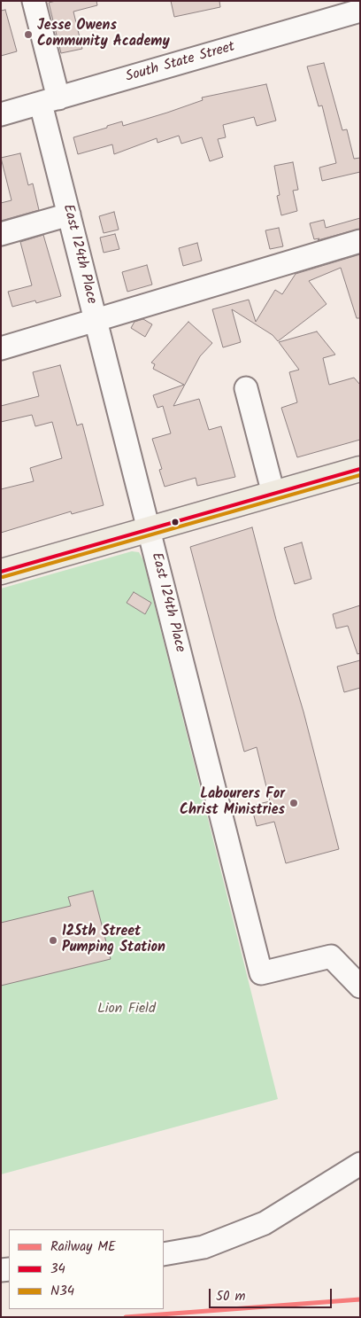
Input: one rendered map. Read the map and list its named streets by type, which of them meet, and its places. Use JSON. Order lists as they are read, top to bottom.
{
  "streets": {
    "street": ["South State Street", "East 124th Place"]
  },
  "crossings": [
    ["South State Street", "East 124th Place"]
  ],
  "parks": ["Lion Field"],
  "places": ["Jesse Owens Community Academy", "Labourers For Christ Ministries", "125th Street Pumping Station"],
  "lines": ["transit line 34", "transit line N34", "rail line ME"],
  "legend": ["Railway ME", "34", "N34"],
  "scale_bar": "50 m"
}
